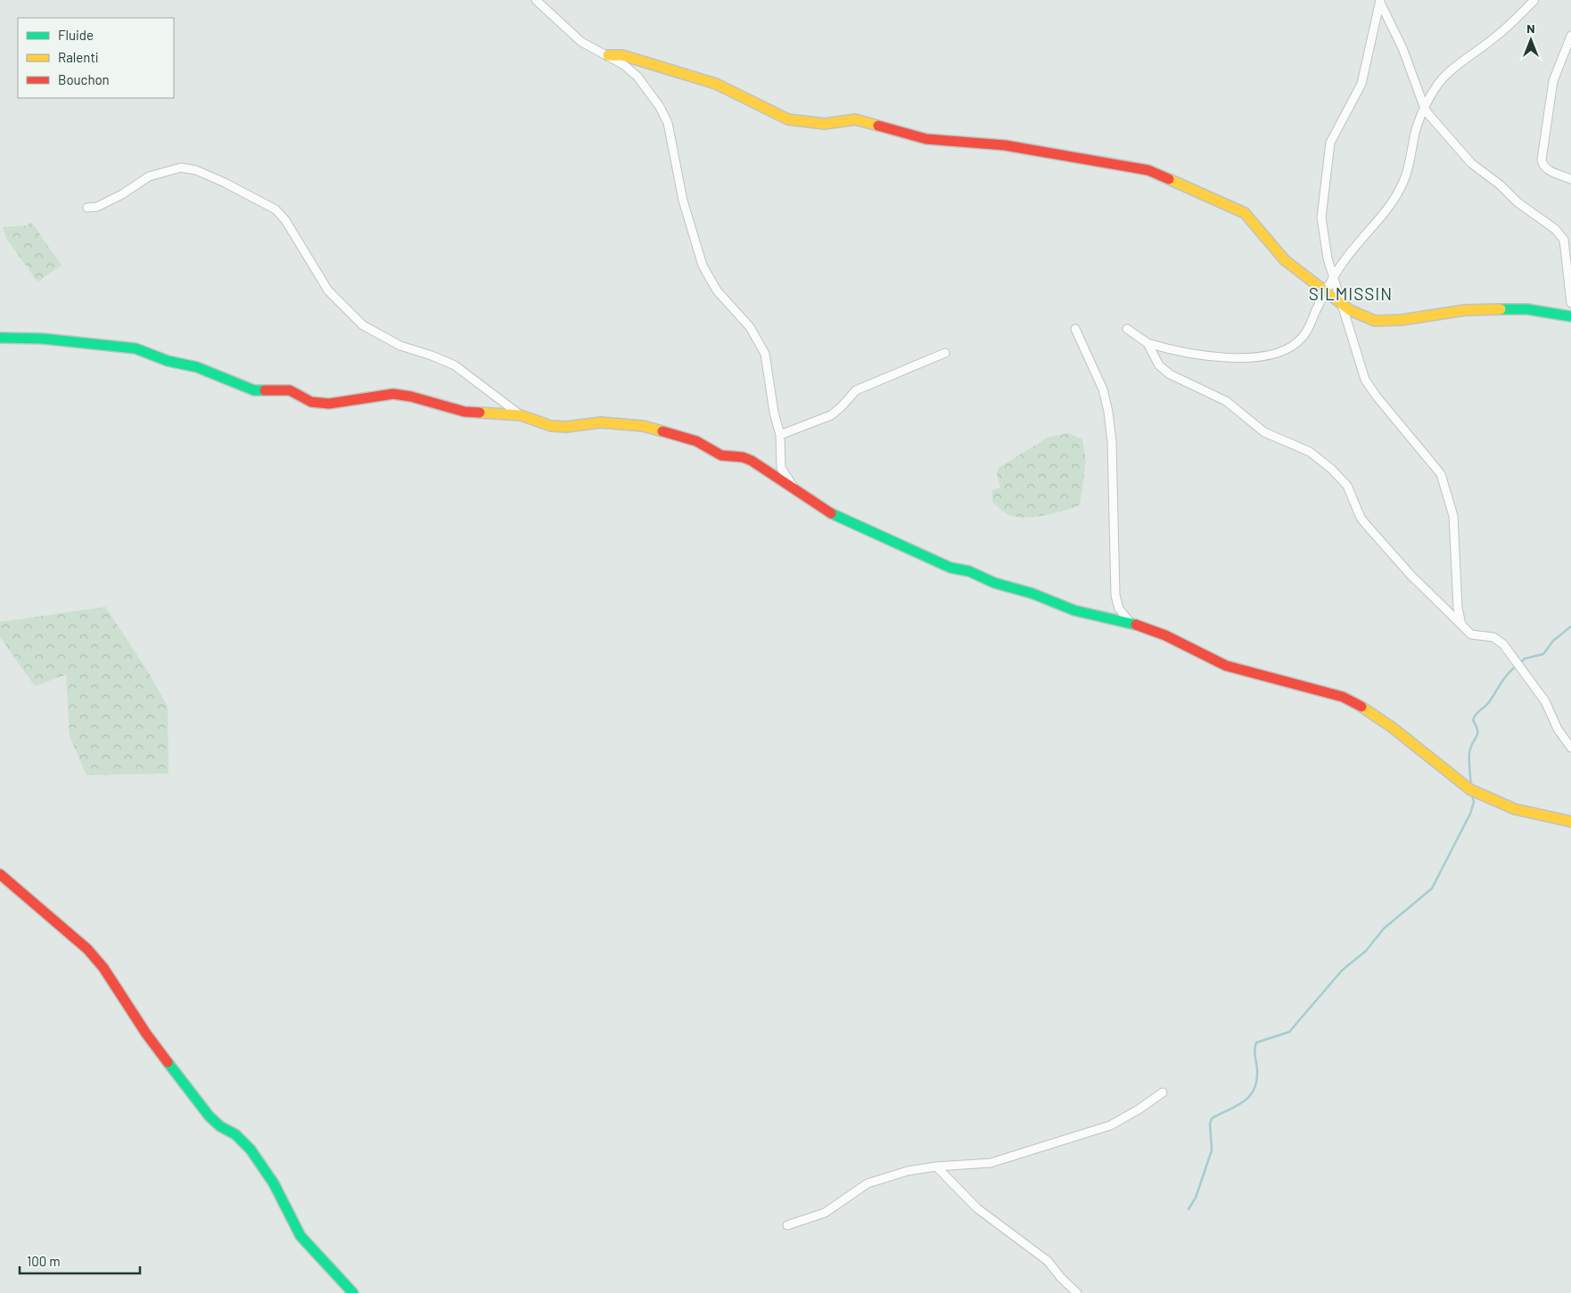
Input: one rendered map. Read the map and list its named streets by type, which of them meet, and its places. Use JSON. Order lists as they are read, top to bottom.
{
  "districts": ["SILMISSIN"],
  "legend": ["Fluide", "Ralenti", "Bouchon"],
  "scale_bar": "100 m",
  "north": "top"
}
